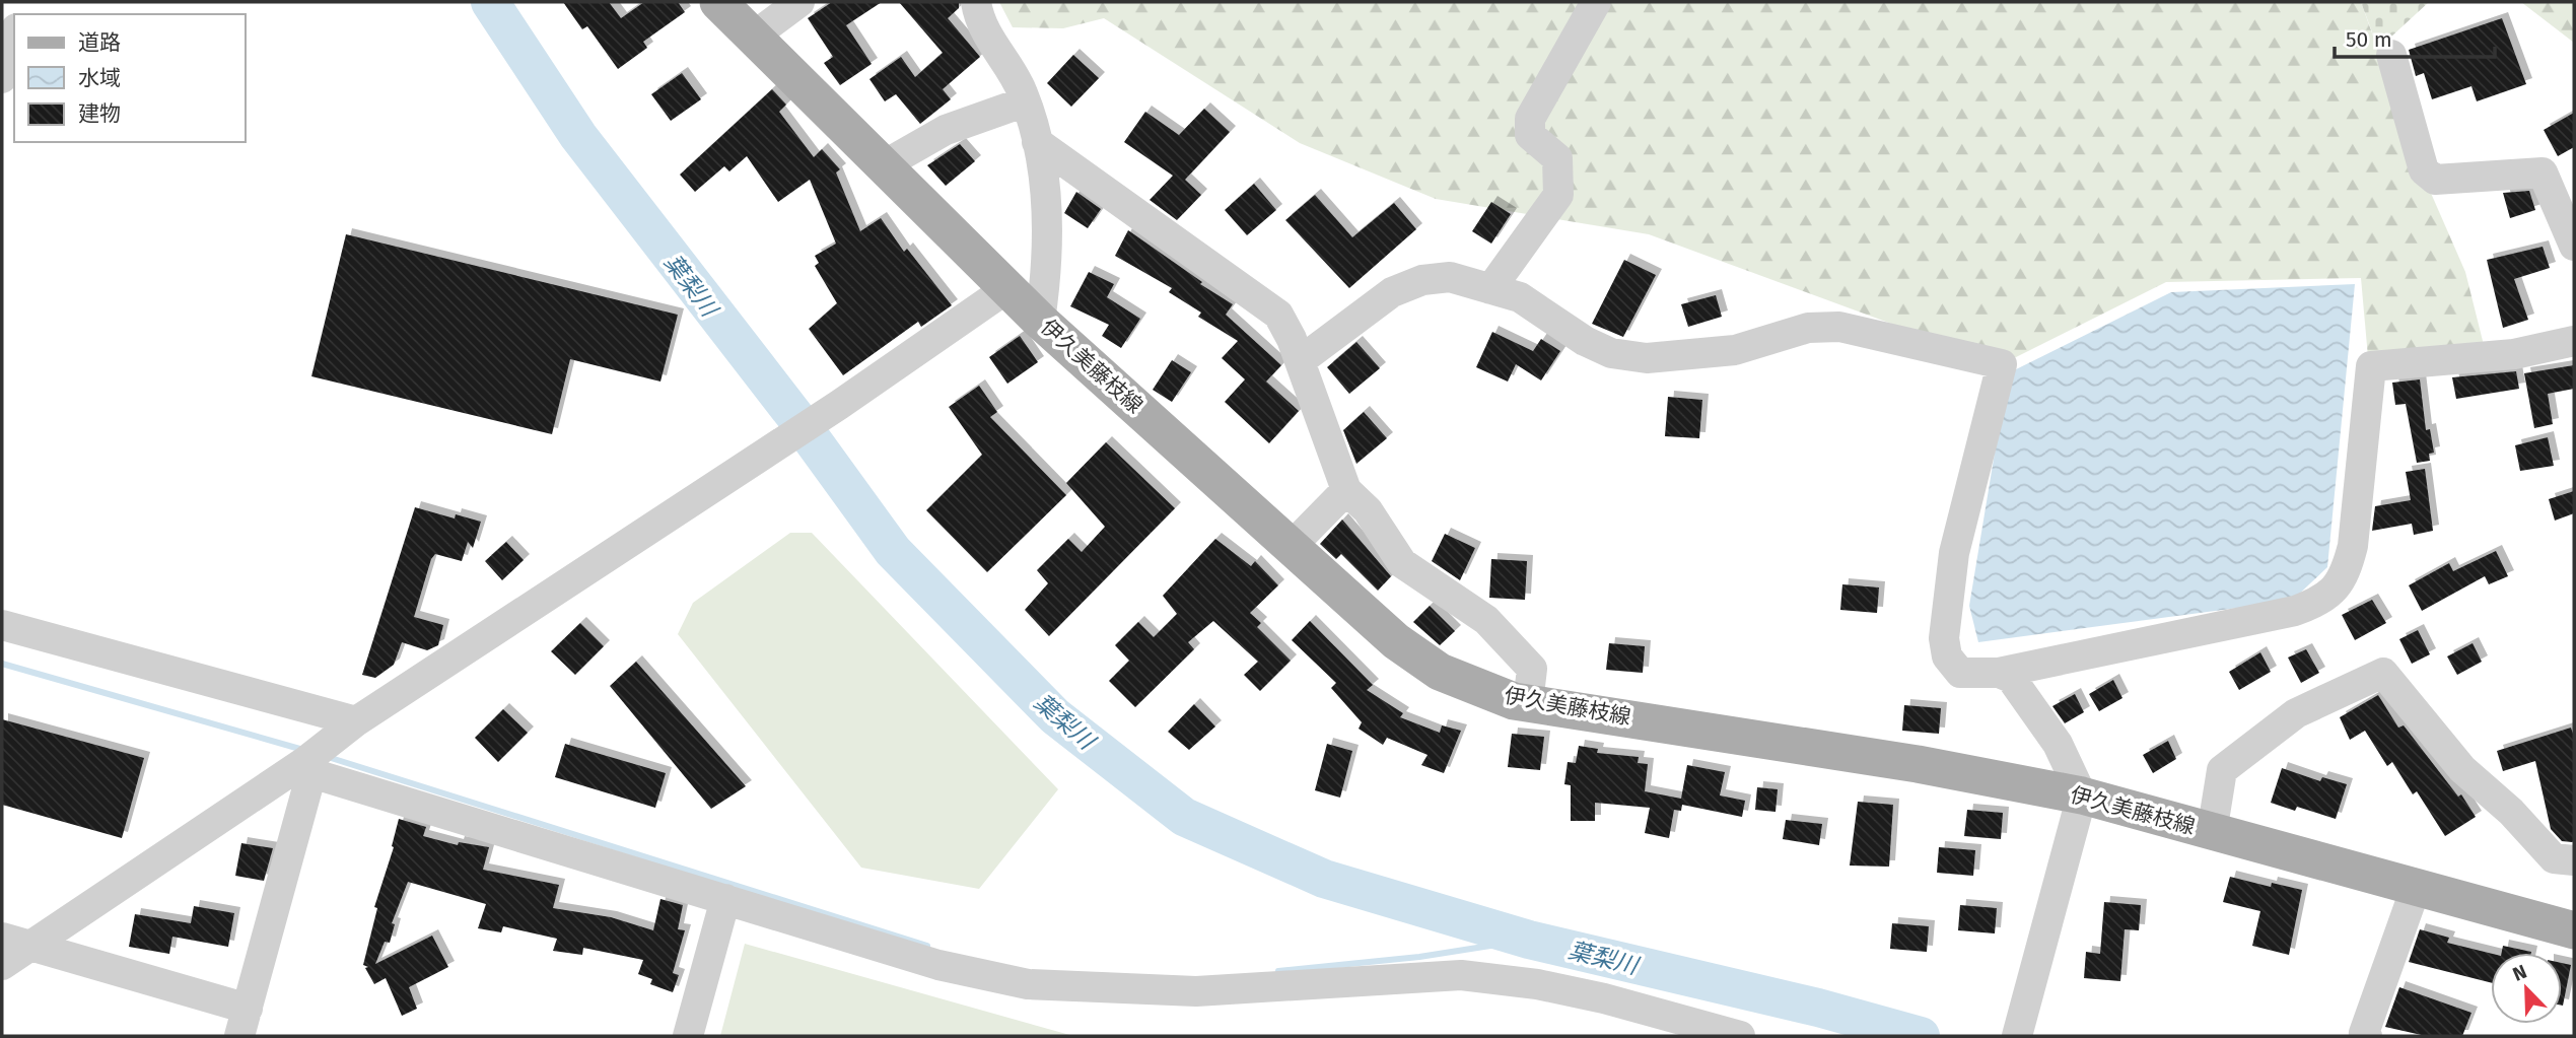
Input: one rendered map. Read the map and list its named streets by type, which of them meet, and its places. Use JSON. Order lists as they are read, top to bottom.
{
  "streets": {
    "main road": ["伊久美藤枝線"]
  },
  "water": ["葉梨川"],
  "legend": ["道路", "水域", "建物"],
  "scale_bar": "50 m",
  "north": "top left"
}
